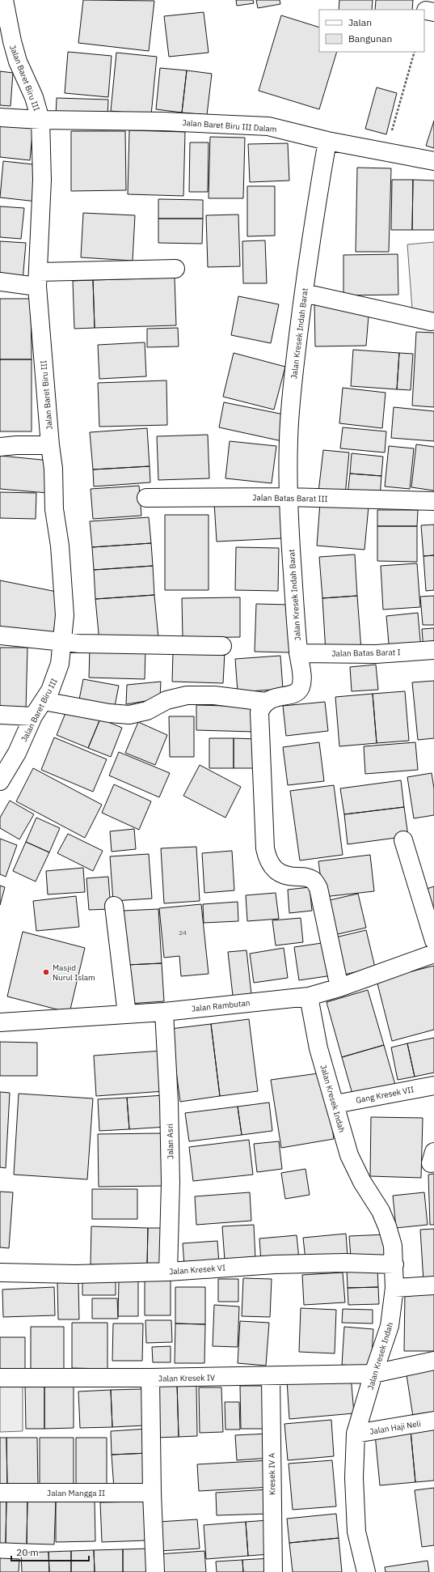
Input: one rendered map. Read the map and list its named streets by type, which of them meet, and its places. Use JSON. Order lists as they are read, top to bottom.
{
  "streets": {
    "street": [
      "Jalan Baret Biru III",
      "Jalan Baret Biru III Dalam",
      "Jalan Kresek Indah Barat",
      "Jalan Batas Barat III",
      "Jalan Batas Barat I",
      "Jalan Rambutan",
      "Gang Kresek VII",
      "Jalan Kresek Indah",
      "Jalan Asri",
      "Jalan Kresek VI",
      "Jalan Kresek IV",
      "Jalan Haji Neli",
      "Kresek IV A",
      "Jalan Mangga II"
    ]
  },
  "crossings": [
    ["Jalan Baret Biru III", "Jalan Baret Biru III Dalam"],
    ["Jalan Baret Biru III Dalam", "Jalan Kresek Indah Barat"],
    ["Jalan Kresek Indah Barat", "Jalan Batas Barat III"],
    ["Jalan Kresek Indah Barat", "Jalan Batas Barat I"],
    ["Jalan Rambutan", "Jalan Kresek Indah"],
    ["Jalan Rambutan", "Jalan Asri"],
    ["Gang Kresek VII", "Jalan Kresek Indah"],
    ["Jalan Kresek Indah", "Jalan Kresek VI"],
    ["Jalan Kresek Indah", "Jalan Kresek IV"],
    ["Jalan Kresek Indah", "Jalan Haji Neli"],
    ["Jalan Asri", "Jalan Kresek VI"],
    ["Jalan Kresek IV", "Kresek IV A"]
  ],
  "places": ["Masjid Nurul Islam"],
  "house_numbers": ["24"],
  "legend": ["Jalan", "Bangunan"],
  "scale_bar": "20 m"
}
